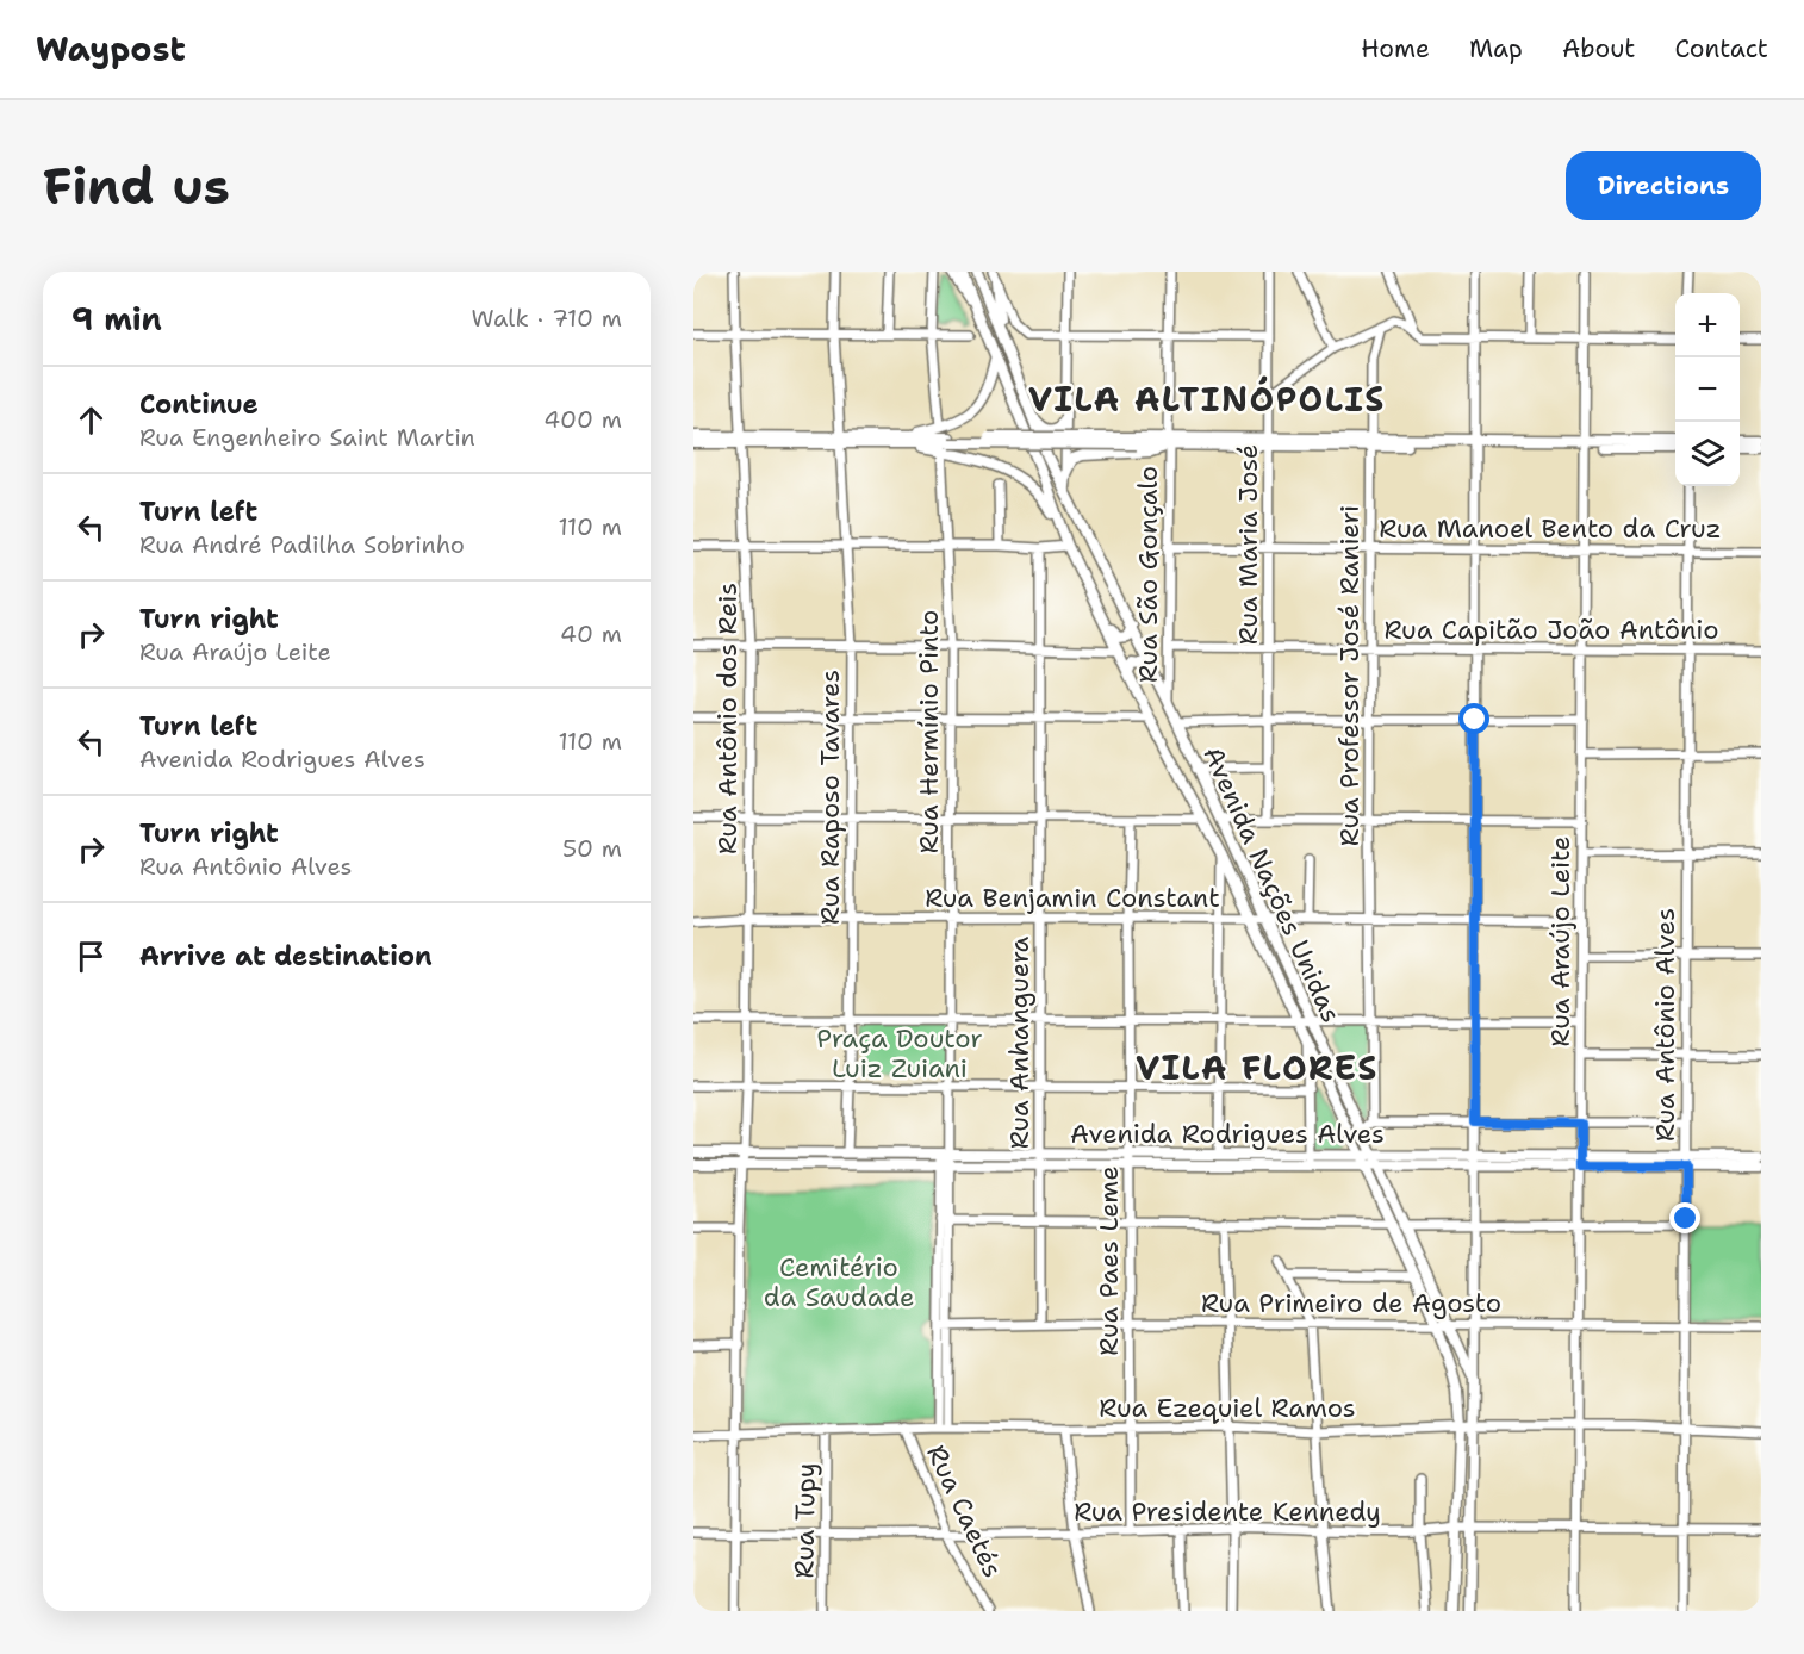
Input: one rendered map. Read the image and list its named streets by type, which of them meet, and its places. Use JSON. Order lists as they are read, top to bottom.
{
  "streets": {
    "main road": ["Avenida Nações Unidas", "Avenida Rodrigues Alves"],
    "street": [
      "Rua Manoel Bento da Cruz",
      "Rua Maria José",
      "Rua São Gonçalo",
      "Rua Capitão João Antônio",
      "Rua Professor José Ranieri",
      "Rua Antônio dos Reis",
      "Rua Hermínio Pinto",
      "Rua Raposo Tavares",
      "Rua Benjamin Constant",
      "Rua Araújo Leite",
      "Rua Antônio Alves",
      "Rua Anhanguera",
      "Rua Paes Leme",
      "Rua Primeiro de Agosto",
      "Rua Ezequiel Ramos",
      "Rua Caetés",
      "Rua Presidente Kennedy",
      "Rua Tupy"
    ]
  },
  "crossings": [
    ["Rua Manoel Bento da Cruz", "Rua Maria José"],
    ["Rua Manoel Bento da Cruz", "Rua São Gonçalo"],
    ["Rua Manoel Bento da Cruz", "Rua Professor José Ranieri"],
    ["Rua Manoel Bento da Cruz", "Rua Araújo Leite"],
    ["Rua Manoel Bento da Cruz", "Rua Antônio Alves"],
    ["Rua Maria José", "Rua Capitão João Antônio"],
    ["Rua São Gonçalo", "Rua Capitão João Antônio"],
    ["Rua São Gonçalo", "Avenida Nações Unidas"],
    ["Rua Capitão João Antônio", "Rua Professor José Ranieri"],
    ["Rua Capitão João Antônio", "Rua Araújo Leite"],
    ["Rua Capitão João Antônio", "Rua Antônio Alves"],
    ["Rua Professor José Ranieri", "Rua Benjamin Constant"],
    ["Rua Antônio dos Reis", "Rua Benjamin Constant"],
    ["Rua Antônio dos Reis", "Avenida Rodrigues Alves"],
    ["Rua Antônio dos Reis", "Rua Ezequiel Ramos"],
    ["Rua Antônio dos Reis", "Rua Presidente Kennedy"],
    ["Rua Hermínio Pinto", "Rua Benjamin Constant"],
    ["Rua Raposo Tavares", "Rua Benjamin Constant"],
    ["Rua Raposo Tavares", "Avenida Rodrigues Alves"],
    ["Avenida Nações Unidas", "Rua Benjamin Constant"],
    ["Avenida Nações Unidas", "Avenida Rodrigues Alves"],
    ["Avenida Nações Unidas", "Rua Primeiro de Agosto"],
    ["Avenida Nações Unidas", "Rua Ezequiel Ramos"],
    ["Avenida Nações Unidas", "Rua Presidente Kennedy"],
    ["Rua Benjamin Constant", "Rua Araújo Leite"],
    ["Rua Benjamin Constant", "Rua Anhanguera"],
    ["Rua Benjamin Constant", "Rua Paes Leme"],
    ["Rua Araújo Leite", "Avenida Rodrigues Alves"],
    ["Rua Araújo Leite", "Rua Primeiro de Agosto"],
    ["Rua Araújo Leite", "Rua Ezequiel Ramos"],
    ["Rua Araújo Leite", "Rua Presidente Kennedy"],
    ["Rua Antônio Alves", "Avenida Rodrigues Alves"],
    ["Rua Antônio Alves", "Rua Primeiro de Agosto"],
    ["Rua Antônio Alves", "Rua Ezequiel Ramos"],
    ["Rua Antônio Alves", "Rua Presidente Kennedy"],
    ["Rua Anhanguera", "Avenida Rodrigues Alves"],
    ["Rua Anhanguera", "Rua Primeiro de Agosto"],
    ["Avenida Rodrigues Alves", "Rua Paes Leme"],
    ["Rua Paes Leme", "Rua Primeiro de Agosto"],
    ["Rua Paes Leme", "Rua Ezequiel Ramos"],
    ["Rua Paes Leme", "Rua Presidente Kennedy"],
    ["Rua Ezequiel Ramos", "Rua Caetés"],
    ["Rua Ezequiel Ramos", "Rua Tupy"],
    ["Rua Caetés", "Rua Presidente Kennedy"],
    ["Rua Presidente Kennedy", "Rua Tupy"]
  ],
  "districts": ["VILA ALTINÓPOLIS", "VILA FLORES"],
  "parks": ["Praça Doutor Luiz Zuiani", "Cemitério da Saudade"],
  "page": {
    "header": "Waypost",
    "nav": [
      "Home",
      "Map",
      "About",
      "Contact"
    ],
    "buttons": "Directions",
    "title": "Find us",
    "heading": ["9 min", "Walk · 710 m"],
    "map_buttons": ["+", "−"],
    "list": [
      ["Continue", "Rua Engenheiro Saint Martin", "400 m"],
      ["Turn left", "Rua André Padilha Sobrinho", "110 m"],
      ["Turn right", "Rua Araújo Leite", "40 m"],
      ["Turn left", "Avenida Rodrigues Alves", "110 m"],
      ["Turn right", "Rua Antônio Alves", "50 m"],
      "Arrive at destination"
    ]
  }
}
